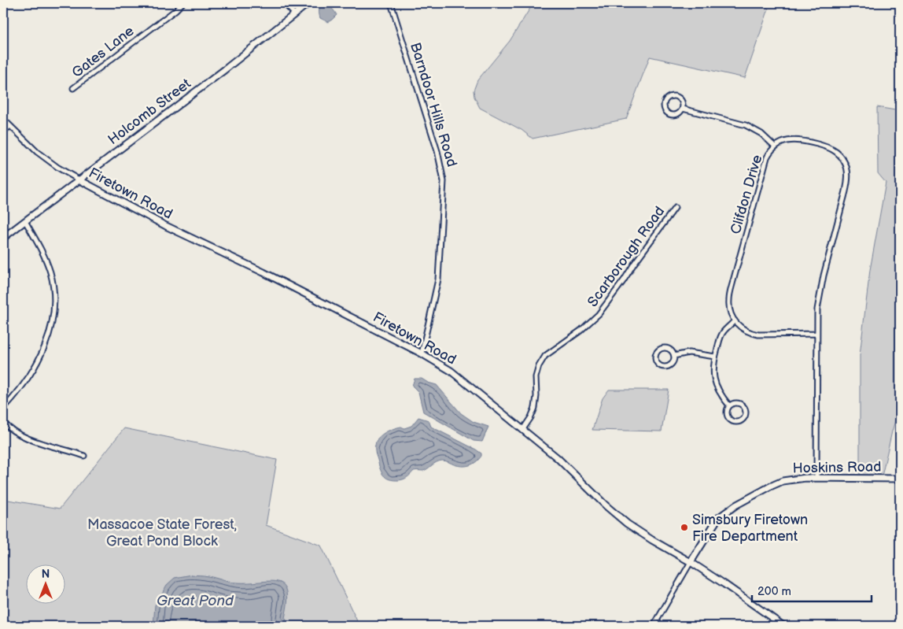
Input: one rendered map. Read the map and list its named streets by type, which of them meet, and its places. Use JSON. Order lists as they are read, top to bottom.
{
  "streets": {
    "street": [
      "Gates Lane",
      "Barndoor Hills Road",
      "Holcomb Street",
      "Firetown Road",
      "Clifdon Drive",
      "Scarborough Road",
      "Hoskins Road"
    ]
  },
  "crossings": [
    ["Barndoor Hills Road", "Firetown Road"],
    ["Holcomb Street", "Firetown Road"],
    ["Firetown Road", "Scarborough Road"],
    ["Firetown Road", "Hoskins Road"],
    ["Clifdon Drive", "Hoskins Road"]
  ],
  "water": ["Great Pond"],
  "parks": ["Massacoe State Forest, Great Pond Block"],
  "places": ["Simsbury Firetown Fire Department"],
  "scale_bar": "200 m",
  "north": "top"
}
